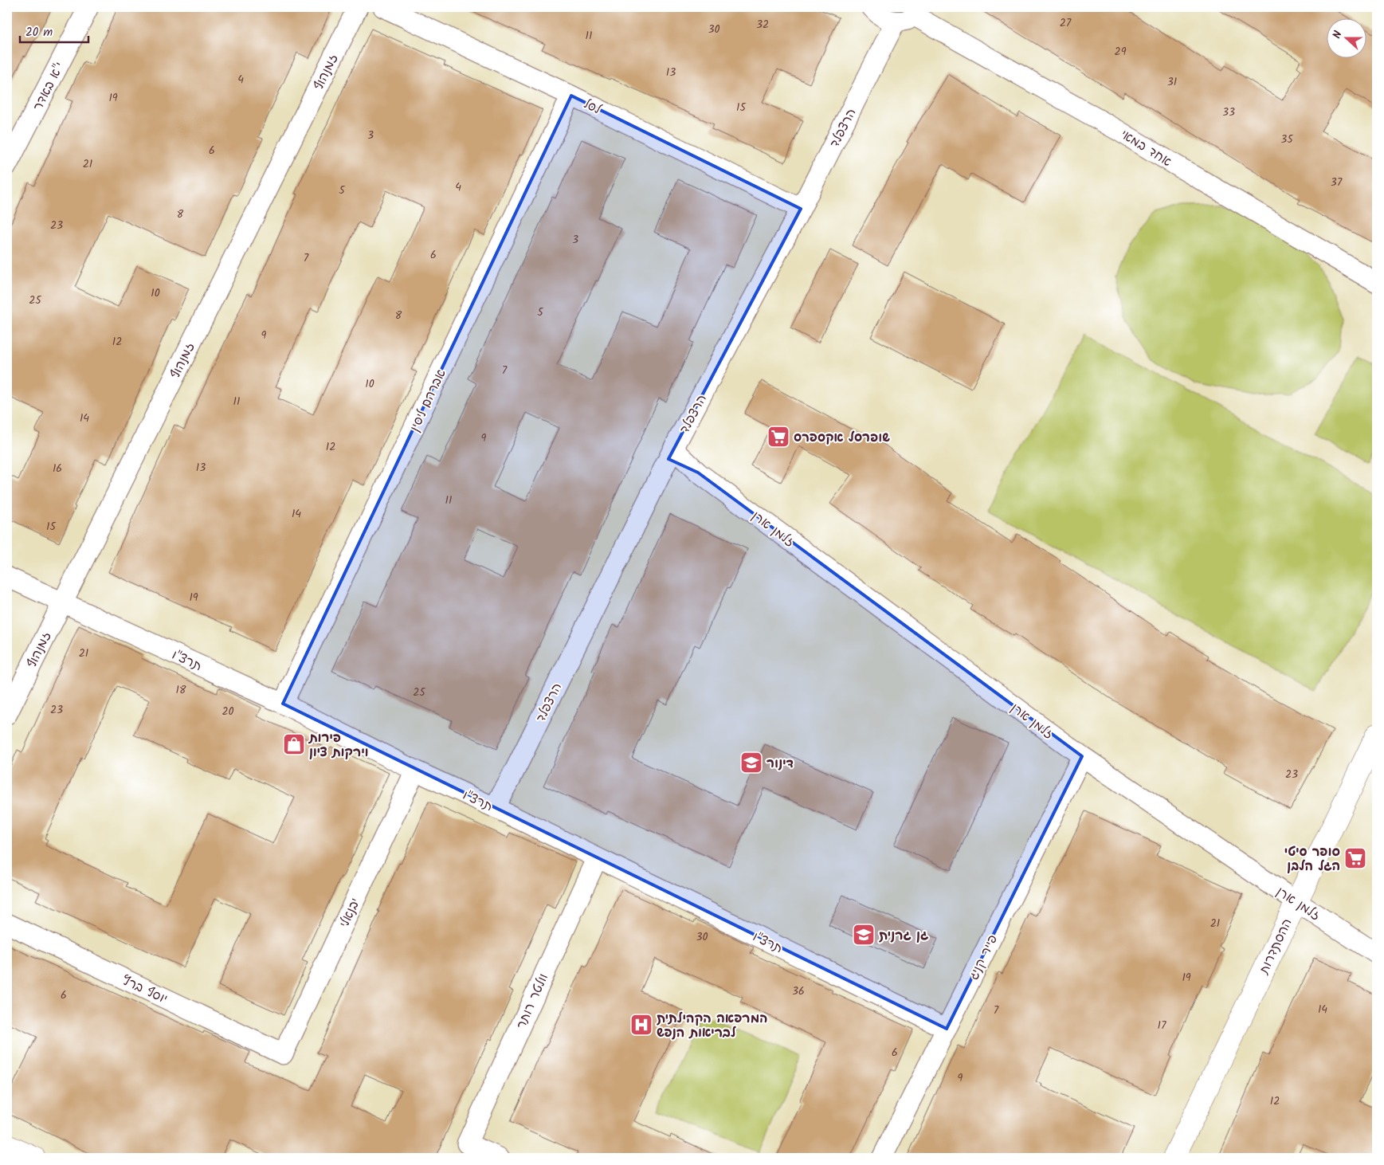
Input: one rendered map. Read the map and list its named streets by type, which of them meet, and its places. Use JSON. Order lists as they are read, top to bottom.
{
  "streets": {
    "street": [
      "זמנהוף",
      "י\"א באדר",
      "לסל",
      "הרצפלד",
      "אחד במאי",
      "אברהם ליסין",
      "זלמן ארן",
      "תרצ\"ו",
      "יבנאלי",
      "ההסתדרות",
      "פייר קניג",
      "יוסף ברץ",
      "וולטר רותר"
    ]
  },
  "crossings": [
    ["זמנהוף", "תרצ\"ו"],
    ["לסל", "הרצפלד"],
    ["לסל", "אברהם ליסין"],
    ["הרצפלד", "זלמן ארן"],
    ["הרצפלד", "תרצ\"ו"],
    ["אברהם ליסין", "תרצ\"ו"],
    ["זלמן ארן", "ההסתדרות"],
    ["זלמן ארן", "פייר קניג"],
    ["תרצ\"ו", "יבנאלי"],
    ["תרצ\"ו", "פייר קניג"],
    ["תרצ\"ו", "וולטר רותר"],
    ["יבנאלי", "יוסף ברץ"]
  ],
  "places": {
    "supermarket": ["שופרסל אקספרס", "סופר סיטי הגל הלבן"],
    "shop": ["פירות וירקות ציון"],
    "school or university": ["דינור", "גן גרנית"],
    "hospital": ["המרפאה הקהילתית לבריאות הנפש"]
  },
  "house_numbers": [
    "27",
    "32",
    "30",
    "11",
    "29",
    "13",
    "4",
    "31",
    "19",
    "15",
    "33",
    "3",
    "35",
    "6",
    "21",
    "37",
    "4",
    "5",
    "8",
    "23",
    "3",
    "6",
    "7",
    "10",
    "25",
    "5",
    "8",
    "9",
    "12",
    "7",
    "10",
    "11",
    "14",
    "9",
    "12",
    "13",
    "16",
    "11",
    "14",
    "15",
    "19",
    "21",
    "18",
    "25",
    "23",
    "20",
    "23",
    "21",
    "30",
    "19",
    "36",
    "6",
    "14",
    "7",
    "17",
    "6",
    "9",
    "12"
  ],
  "scale_bar": "20 m",
  "north": "left"
}
